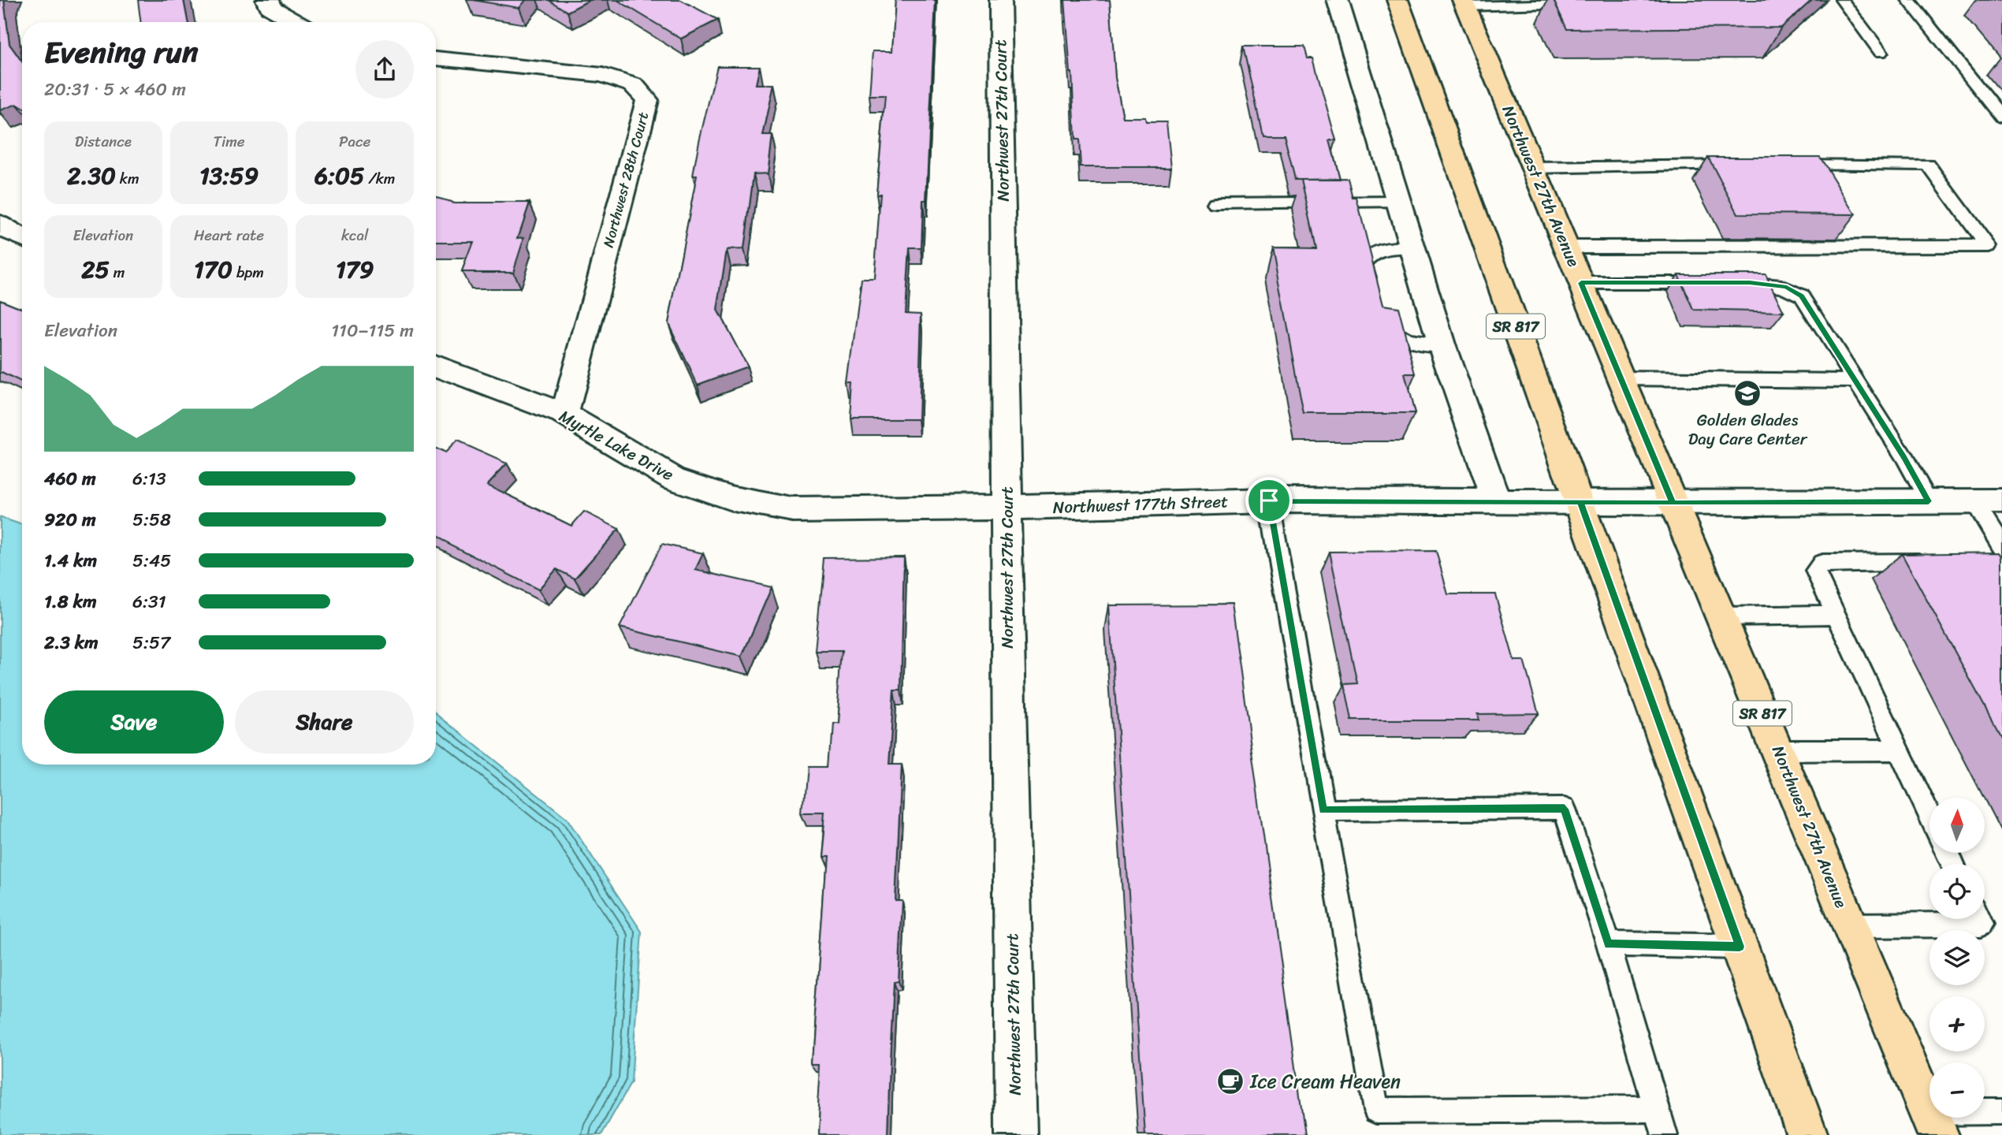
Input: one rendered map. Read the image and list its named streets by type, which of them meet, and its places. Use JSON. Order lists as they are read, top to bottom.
{
  "streets": {
    "main road": ["Northwest 27th Avenue", "SR 817"],
    "street": [
      "Northwest 27th Court",
      "Northwest 28th Court",
      "Myrtle Lake Drive",
      "Northwest 177th Street"
    ]
  },
  "crossings": [
    ["Northwest 27th Court", "Myrtle Lake Drive"],
    ["Northwest 27th Court", "Northwest 177th Street"],
    ["Northwest 28th Court", "Myrtle Lake Drive"],
    ["Northwest 27th Avenue", "Northwest 177th Street"],
    ["SR 817", "Northwest 177th Street"],
    ["Myrtle Lake Drive", "Northwest 177th Street"]
  ],
  "places": {
    "school or university": ["Golden Glades Day Care Center"],
    "cafe": ["Ice Cream Heaven"]
  },
  "north": "top",
  "page": {
    "heading": ["Evening run", "20:31 · 5 × 460 m"],
    "stats": [
      ["Distance", "2.30 km"],
      ["Time", "13:59"],
      ["Pace", "6:05 /km"],
      ["Elevation", "25 m"],
      ["Heart rate", "170 bpm"],
      ["kcal", "179"]
    ],
    "chart": ["Elevation", "110–115 m"],
    "list": [
      {
        "name": "460 m",
        "note": "6:13"
      },
      {
        "name": "920 m",
        "note": "5:58"
      },
      {
        "name": "1.4 km",
        "note": "5:45"
      },
      {
        "name": "1.8 km",
        "note": "6:31"
      },
      {
        "name": "2.3 km",
        "note": "5:57"
      }
    ],
    "buttons": ["Save", "Share"],
    "map_buttons": ["+", "−"]
  }
}
